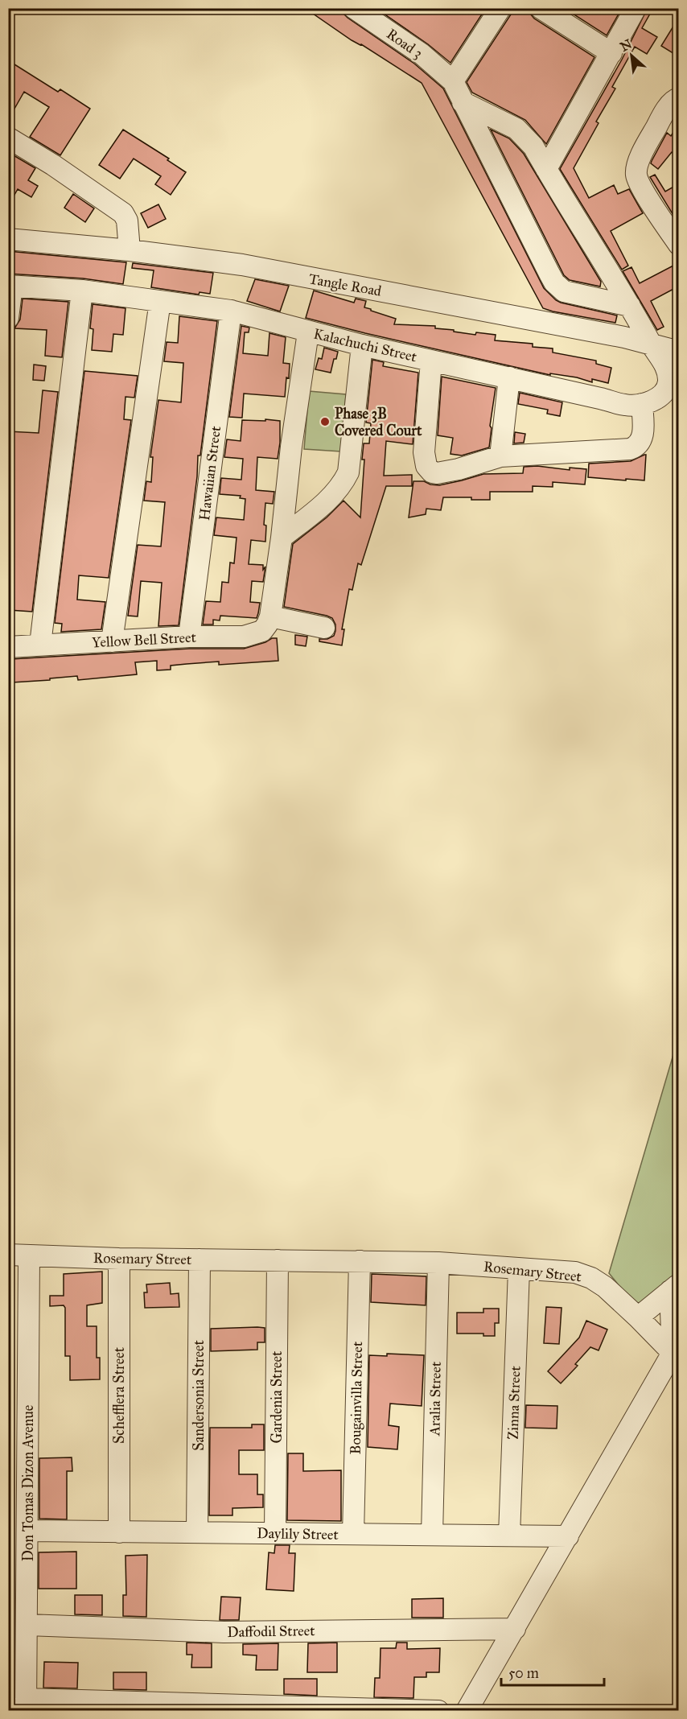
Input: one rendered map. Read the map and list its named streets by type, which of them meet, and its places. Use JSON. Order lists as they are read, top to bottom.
{
  "streets": {
    "street": [
      "Road 3",
      "Tangle Road",
      "Kalachuchi Street",
      "Hawaiian Street",
      "Yellow Bell Street",
      "Rosemary Street",
      "Schefflera Street",
      "Sandersonia Street",
      "Gardenia Street",
      "Bougainvilla Street",
      "Aralia Street",
      "Zinna Street",
      "Don Tomas Dizon Avenue",
      "Daylily Street",
      "Daffodil Street"
    ]
  },
  "crossings": [
    ["Tangle Road", "Kalachuchi Street"],
    ["Kalachuchi Street", "Hawaiian Street"],
    ["Hawaiian Street", "Yellow Bell Street"],
    ["Rosemary Street", "Schefflera Street"],
    ["Rosemary Street", "Sandersonia Street"],
    ["Rosemary Street", "Gardenia Street"],
    ["Rosemary Street", "Bougainvilla Street"],
    ["Rosemary Street", "Aralia Street"],
    ["Rosemary Street", "Zinna Street"],
    ["Rosemary Street", "Don Tomas Dizon Avenue"],
    ["Schefflera Street", "Daylily Street"],
    ["Sandersonia Street", "Daylily Street"],
    ["Gardenia Street", "Daylily Street"],
    ["Bougainvilla Street", "Daylily Street"],
    ["Aralia Street", "Daylily Street"],
    ["Zinna Street", "Daylily Street"],
    ["Don Tomas Dizon Avenue", "Daylily Street"],
    ["Don Tomas Dizon Avenue", "Daffodil Street"]
  ],
  "places": ["Phase 3B Covered Court"],
  "scale_bar": "50 m",
  "north": "top left"
}
